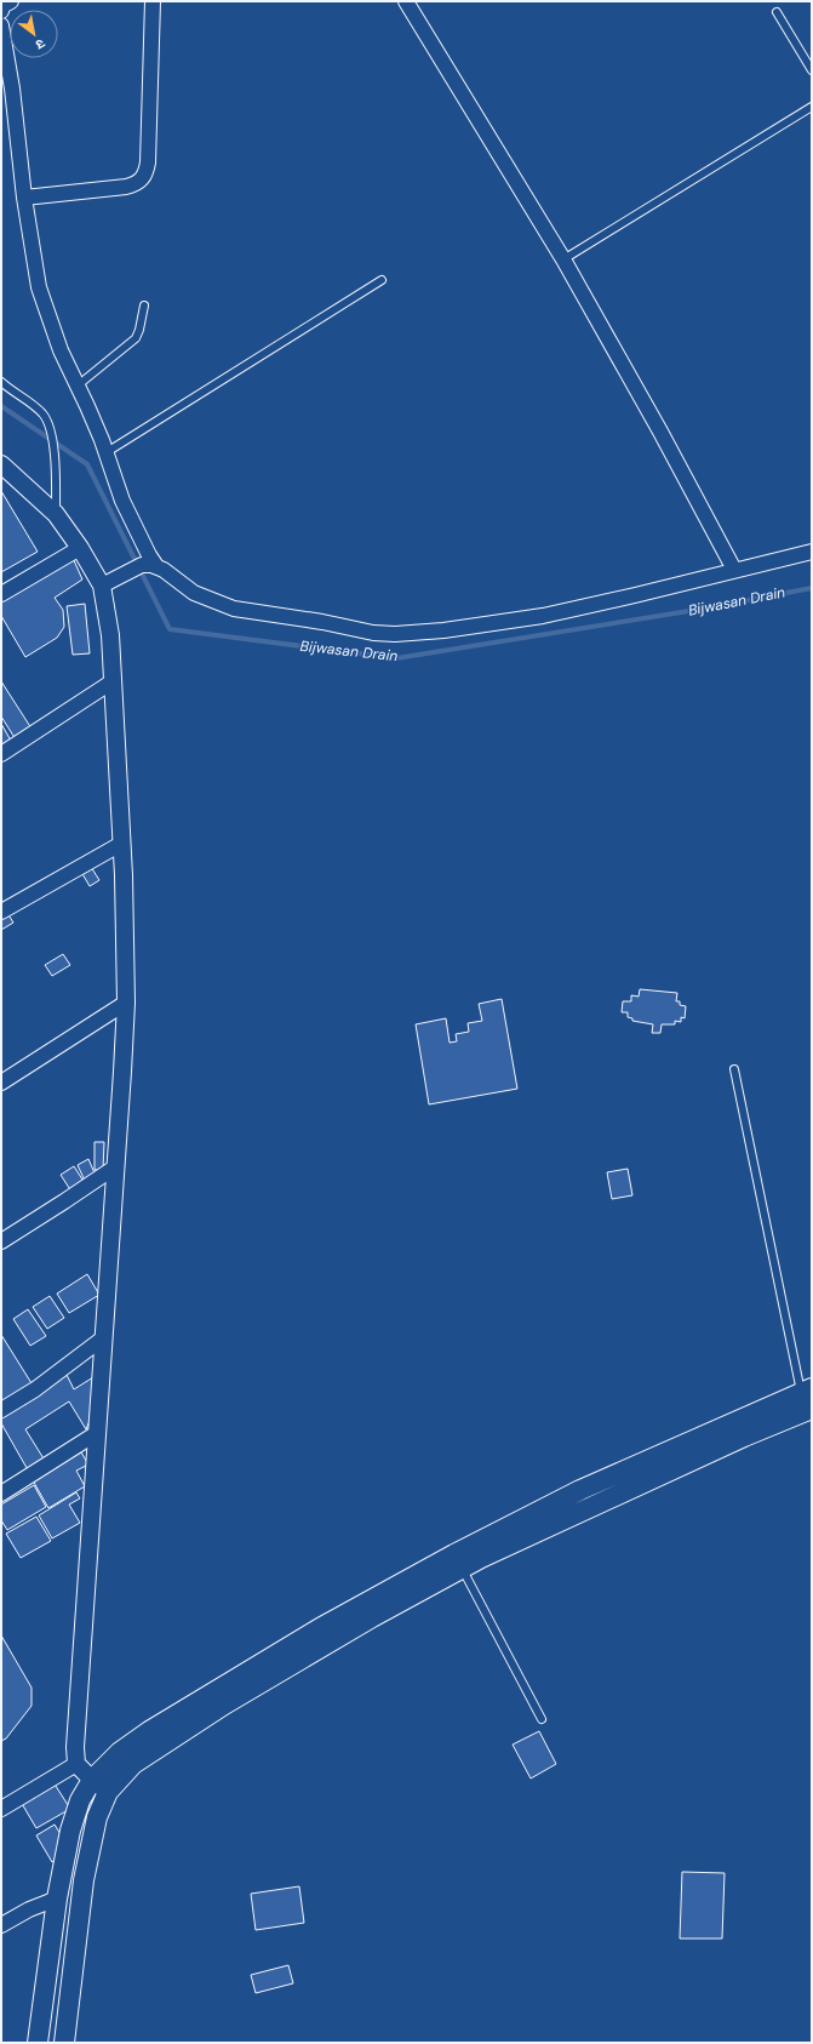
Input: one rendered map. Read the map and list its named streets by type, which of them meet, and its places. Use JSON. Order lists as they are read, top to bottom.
{
  "water": ["Bijwasan Drain"],
  "north": "bottom right"
}
